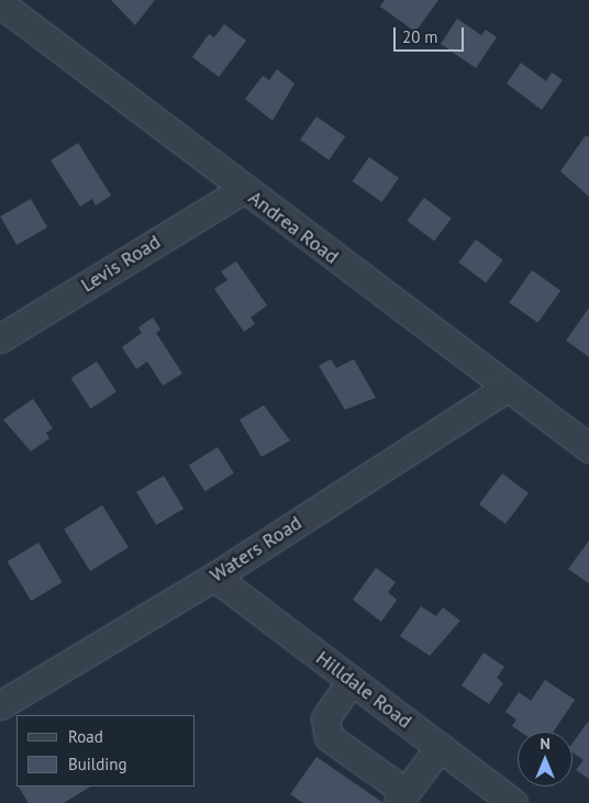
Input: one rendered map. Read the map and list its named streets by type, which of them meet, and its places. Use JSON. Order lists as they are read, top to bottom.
{
  "streets": {
    "street": [
      "Andrea Road",
      "Levis Road",
      "Waters Road",
      "Hilldale Road"
    ]
  },
  "crossings": [
    ["Andrea Road", "Levis Road"],
    ["Andrea Road", "Waters Road"],
    ["Waters Road", "Hilldale Road"]
  ],
  "legend": ["Road", "Building"],
  "scale_bar": "20 m",
  "north": "top"
}
